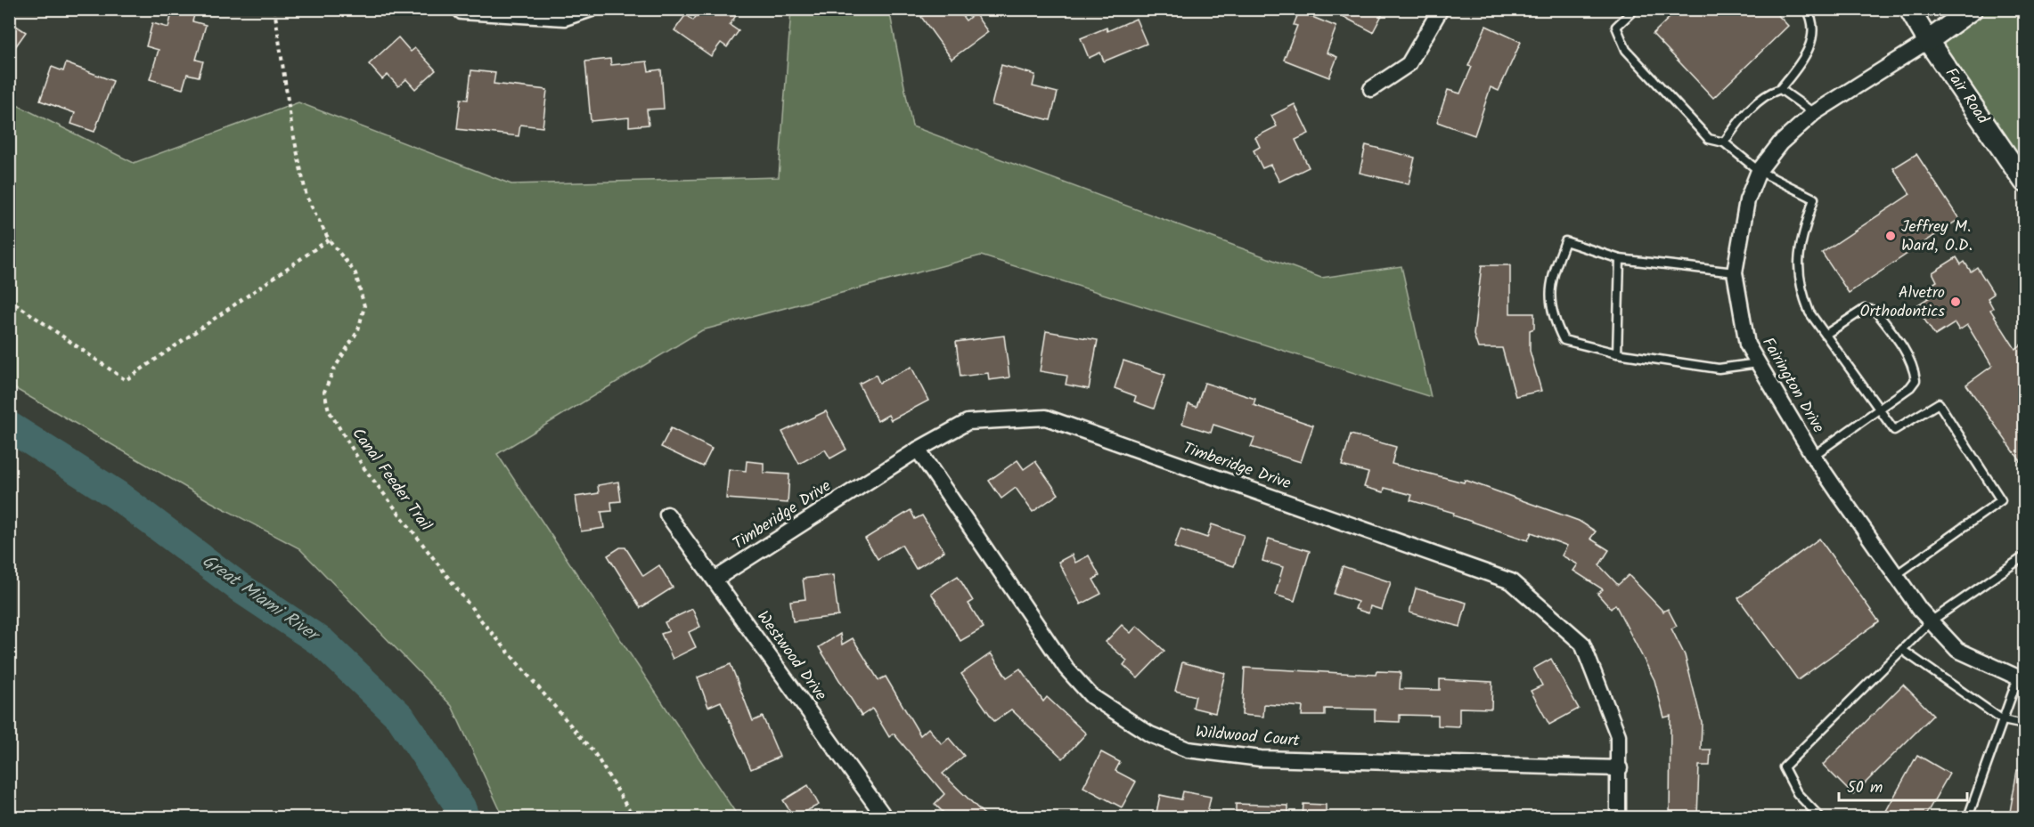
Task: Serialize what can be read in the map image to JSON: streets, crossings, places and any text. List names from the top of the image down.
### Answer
{
  "streets": {
    "main road": ["Fair Road"],
    "street": [
      "Fairington Drive",
      "Timberidge Drive",
      "Westwood Drive",
      "Wildwood Court"
    ],
    "path": ["Canal Feeder Trail"]
  },
  "crossings": [
    ["Fair Road", "Fairington Drive"],
    ["Timberidge Drive", "Westwood Drive"],
    ["Timberidge Drive", "Wildwood Court"]
  ],
  "water": ["Great Miami River"],
  "places": ["Jeffrey M. Ward, O.D.", "Alvetro Orthodontics"],
  "scale_bar": "50 m"
}
